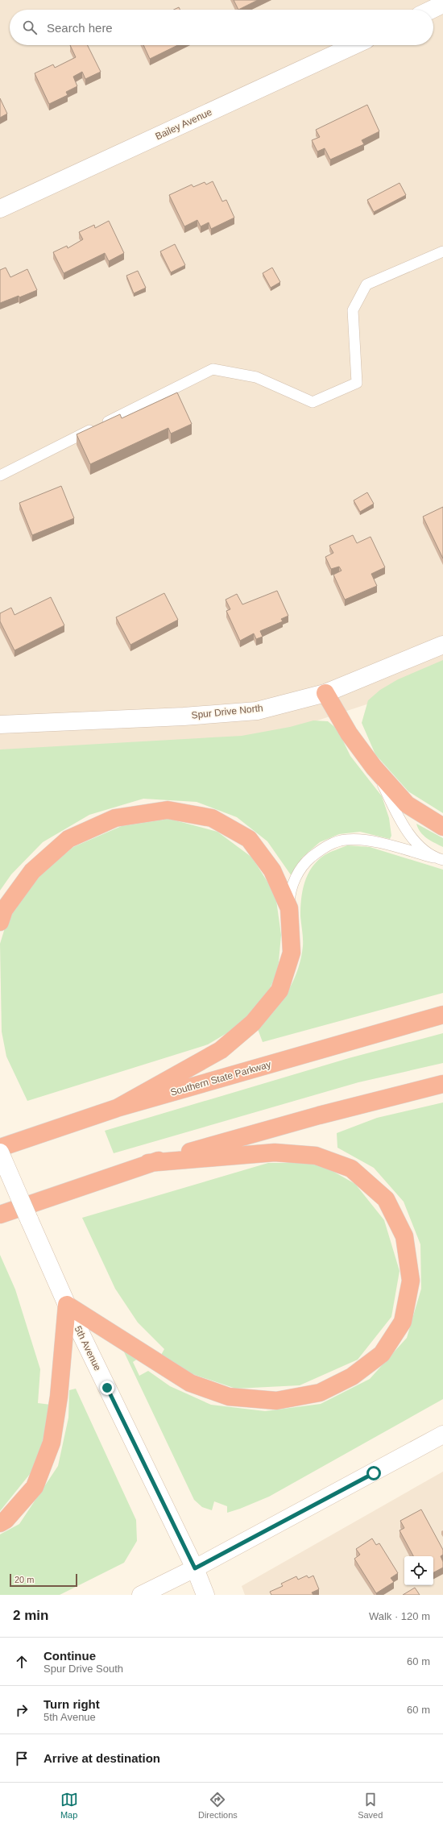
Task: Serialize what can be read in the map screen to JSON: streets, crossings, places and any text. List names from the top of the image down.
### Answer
{
  "streets": {
    "highway": ["Southern State Parkway"],
    "street": ["Bailey Avenue", "Spur Drive North", "5th Avenue"]
  },
  "scale_bar": "20 m",
  "page": {
    "search": "Search here",
    "scale": "20 m",
    "heading": ["2 min", "Walk · 120 m"],
    "list": [
      ["Continue", "Spur Drive South", "60 m"],
      ["Turn right", "5th Avenue", "60 m"],
      "Arrive at destination"
    ],
    "nav": ["Map", "Directions", "Saved"]
  }
}
